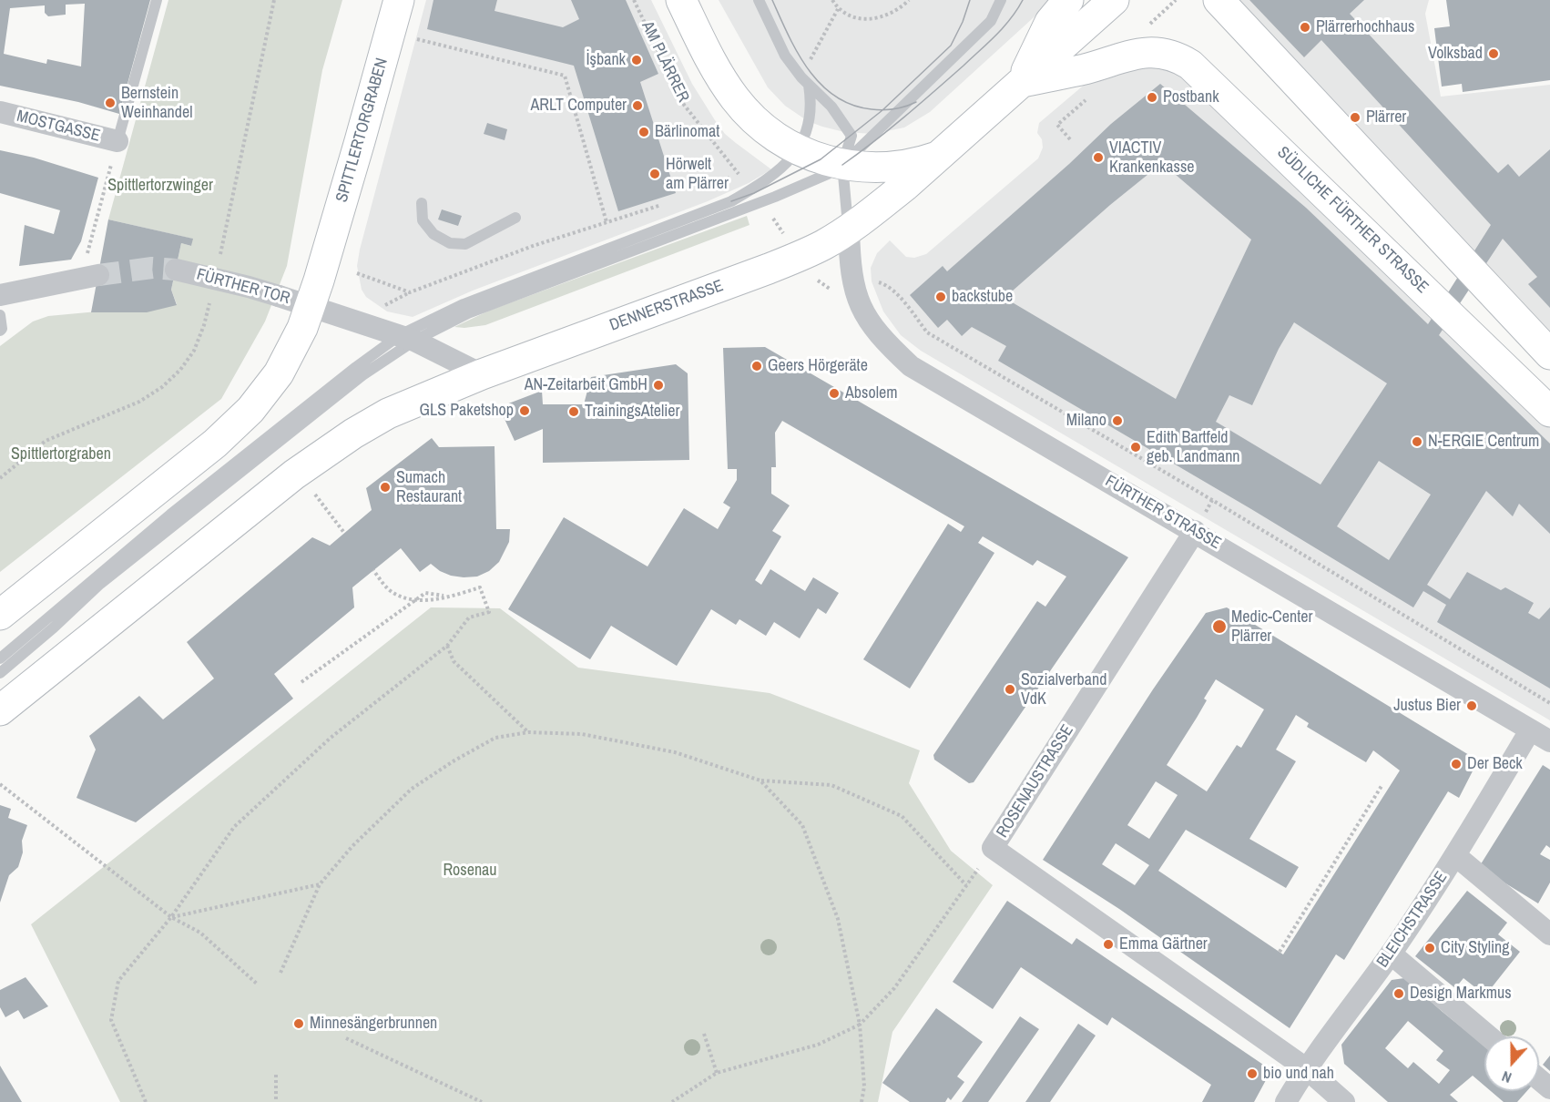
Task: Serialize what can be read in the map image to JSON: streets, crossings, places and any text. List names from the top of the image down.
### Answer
{
  "streets": {
    "main road": ["SPITTLERTORGRABEN", "SÜDLICHE FÜRTHER STRASSE", "DENNERSTRASSE"],
    "street": [
      "MOSTGASSE",
      "FÜRTHER TOR",
      "FÜRTHER STRASSE",
      "ROSENAUSTRASSE",
      "BLEICHSTRASSE"
    ],
    "path": ["AM PLÄRRER"]
  },
  "crossings": [
    ["SPITTLERTORGRABEN", "FÜRTHER TOR"],
    ["DENNERSTRASSE", "FÜRTHER STRASSE"],
    ["FÜRTHER STRASSE", "ROSENAUSTRASSE"],
    ["FÜRTHER STRASSE", "BLEICHSTRASSE"],
    ["ROSENAUSTRASSE", "BLEICHSTRASSE"]
  ],
  "parks": ["Spittlertorzwinger", "Spittlertorgraben", "Rosenau"],
  "places": [
    "Plärrerhochhaus",
    "Volksbad",
    "İşbank",
    "Postbank",
    "Bernstein Weinhandel",
    "ARLT Computer",
    "Plärrer",
    "Bärlinomat",
    "VIACTIV Krankenkasse",
    "Hörwelt am Plärrer",
    "backstube",
    "Geers Hörgeräte",
    "AN-Zeitarbeit GmbH",
    "Absolem",
    "GLS Paketshop",
    "TrainingsAtelier",
    "Milano",
    "N-ERGIE Centrum",
    "Edith Bartfeld geb. Landmann",
    "Sumach Restaurant",
    "Medic-Center Plärrer",
    "Sozialverband VdK",
    "Justus Bier",
    "Der Beck",
    "Emma Gärtner",
    "City Styling",
    "Design Markmus",
    "Minnesängerbrunnen",
    "bio und nah"
  ],
  "north": "bottom"
}
